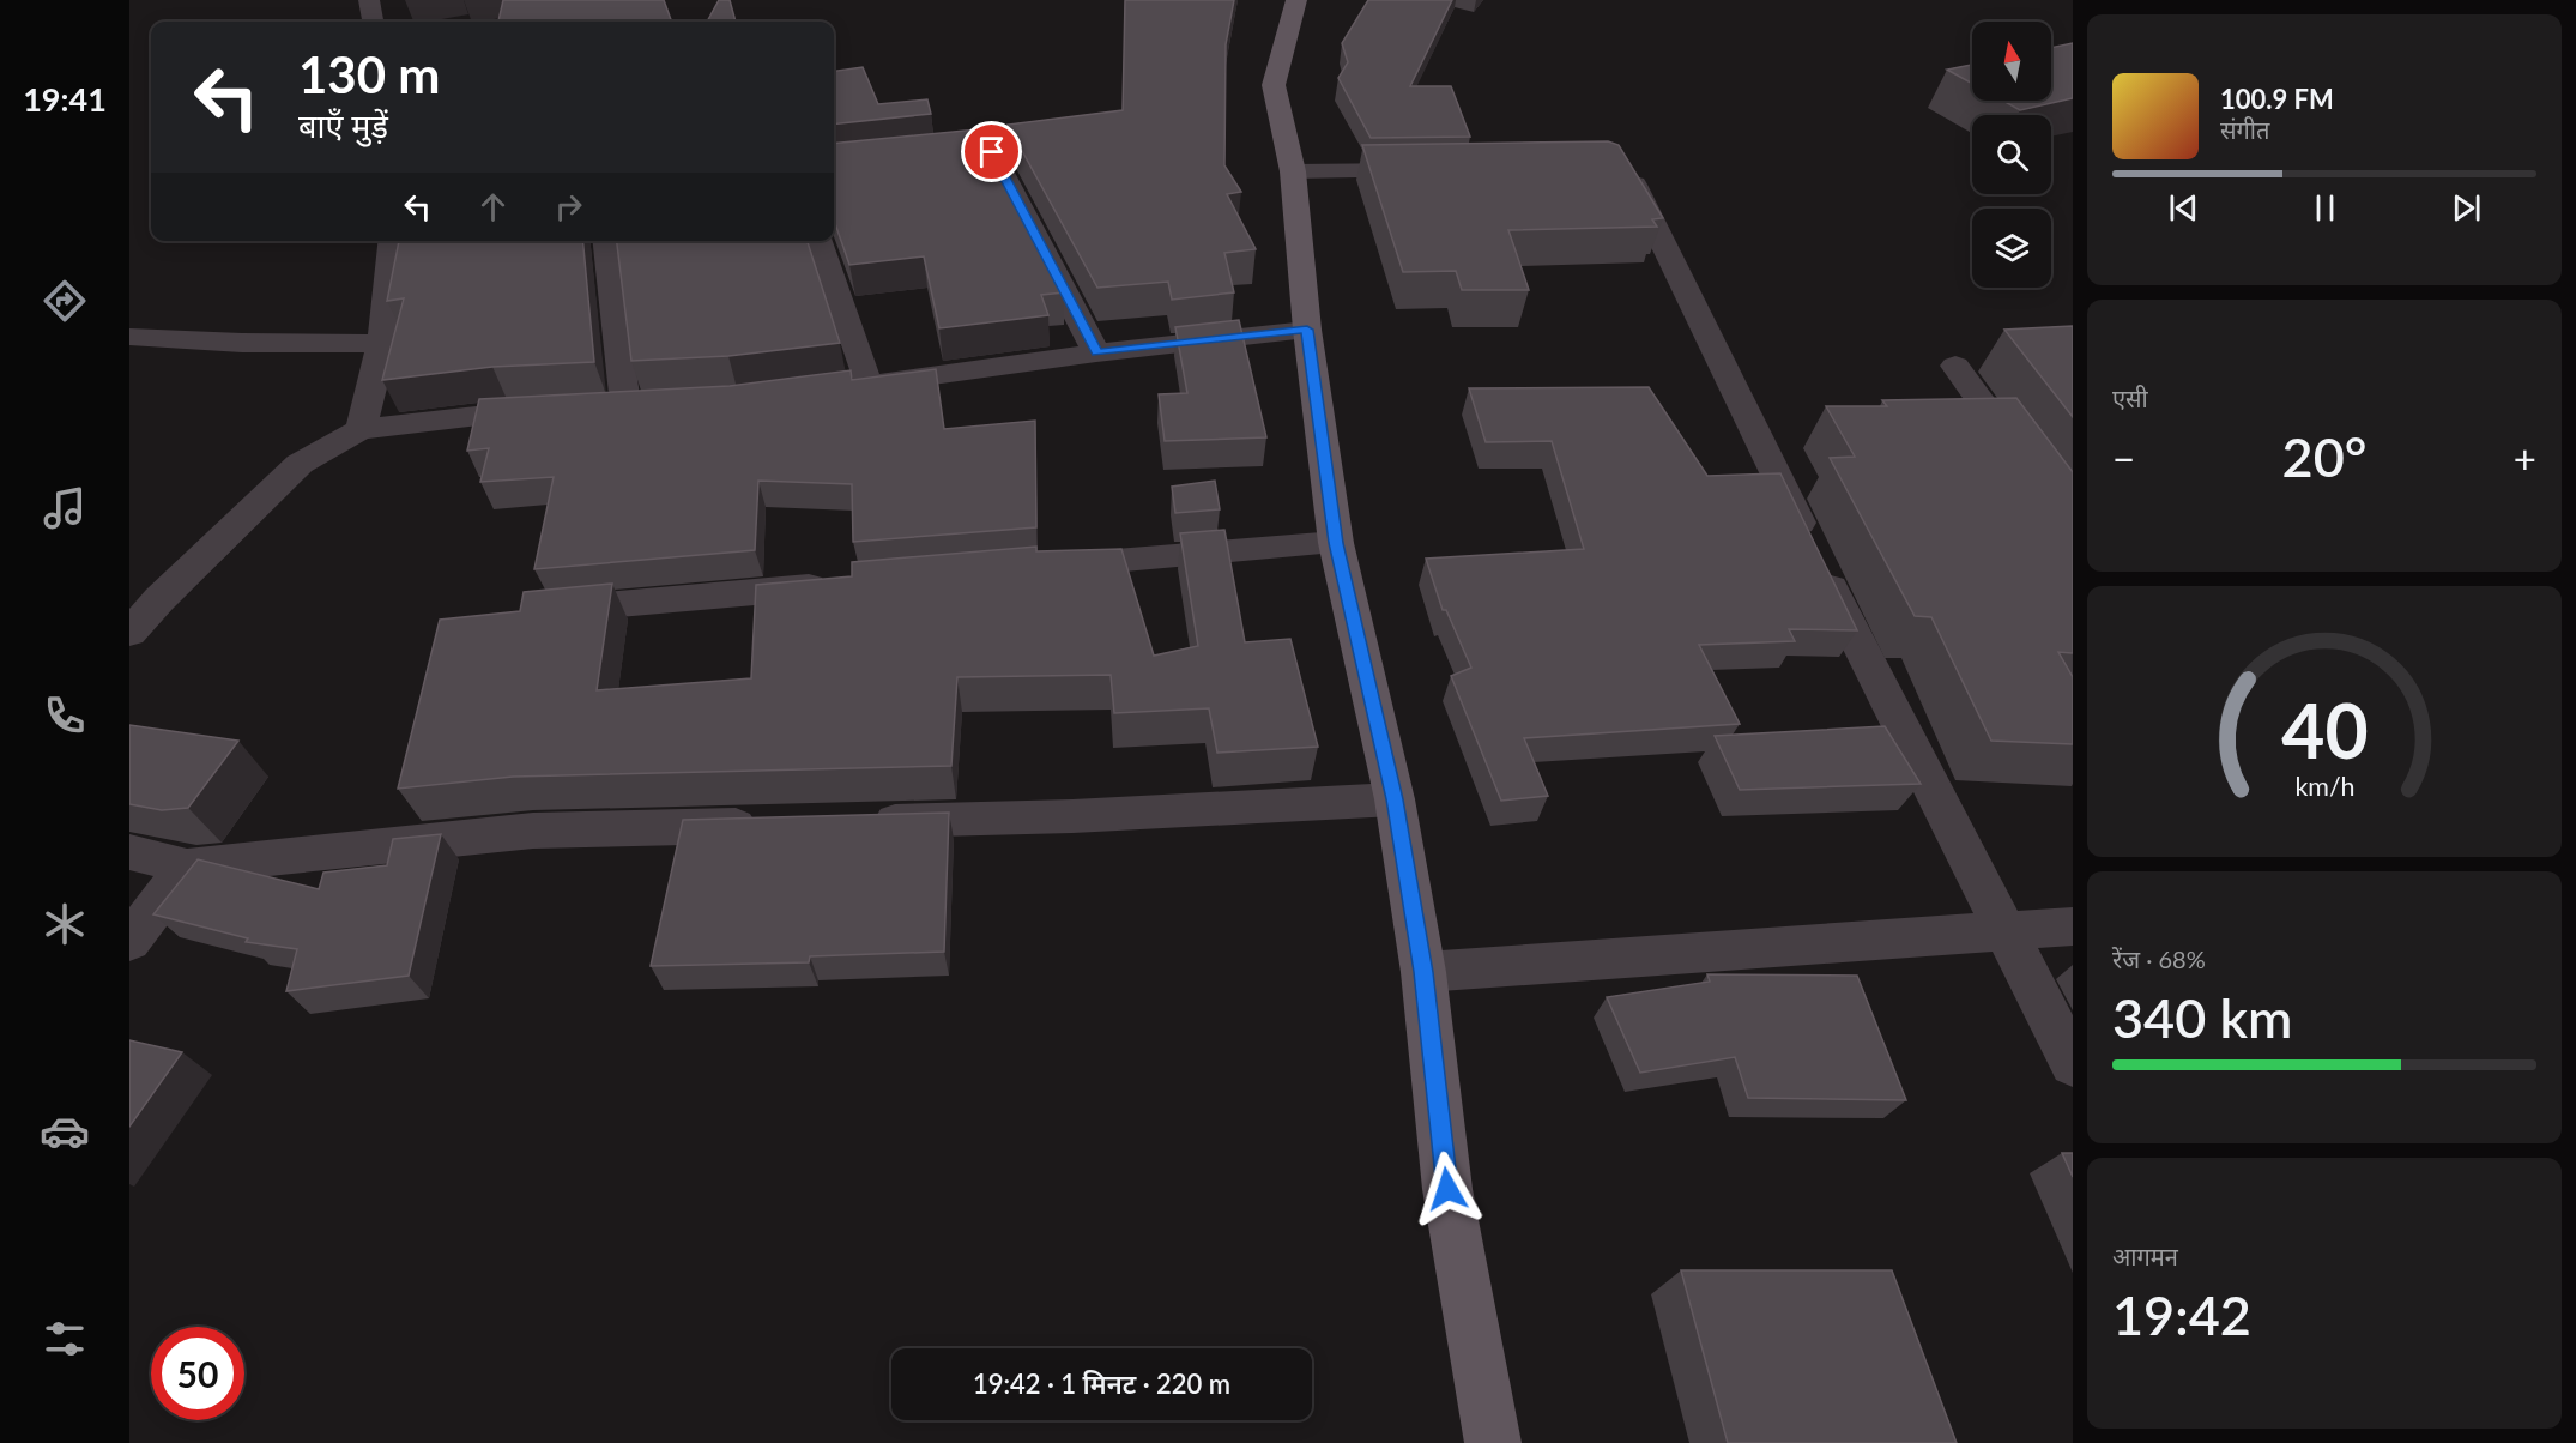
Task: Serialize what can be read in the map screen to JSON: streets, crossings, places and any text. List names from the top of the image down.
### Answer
{
  "north": "top",
  "page": {
    "tabs": "19:41",
    "turn": ["130 m", "बाएँ मुड़ें"],
    "song": ["100.9 FM", "संगीत"],
    "tile": [
      "एसी",
      ["रेंज · 68%", "340 km"],
      ["आगमन", "19:42"]
    ],
    "heat": ["−", "20°", "+"],
    "limit": "50",
    "trip": "19:42 · 1 मिनट · 220 m",
    "gauge": ["40", "km/h"]
  }
}
